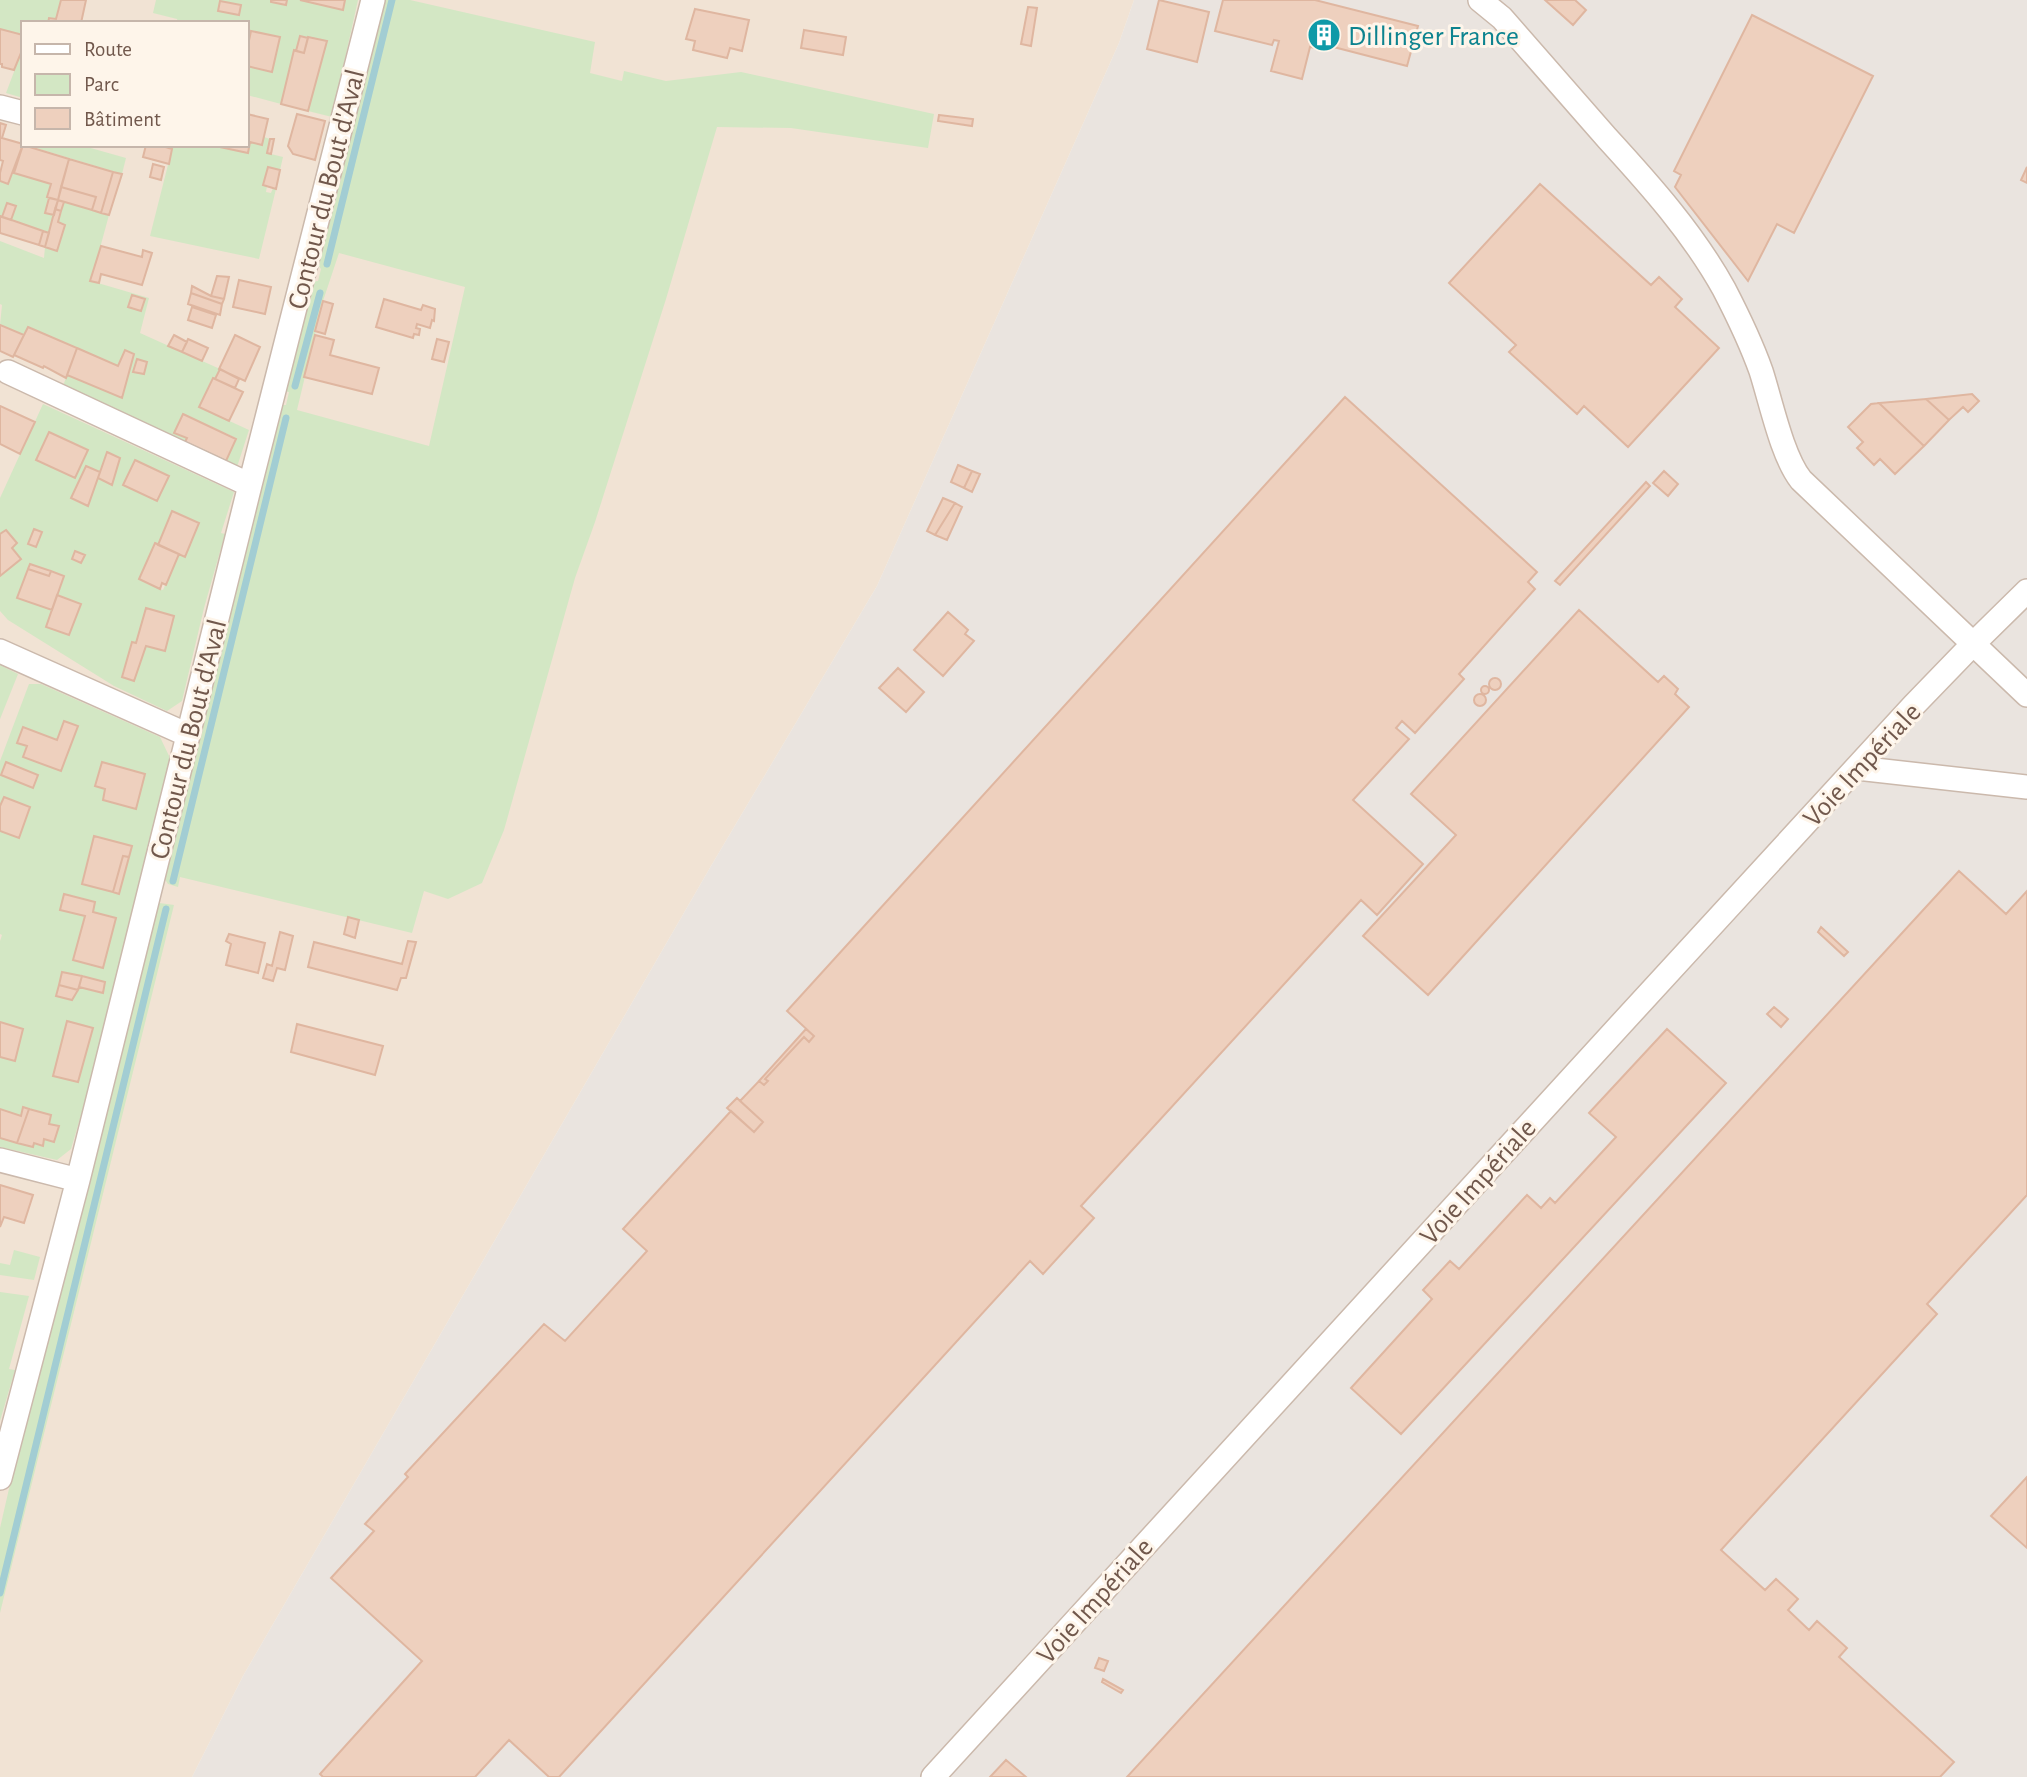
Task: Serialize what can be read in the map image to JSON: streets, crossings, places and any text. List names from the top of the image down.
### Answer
{
  "streets": {
    "street": ["Contour du Bout d'Aval", "Voie Impériale"]
  },
  "places": {
    "building": ["Dillinger France"]
  },
  "legend": ["Route", "Parc", "Bâtiment"]
}
